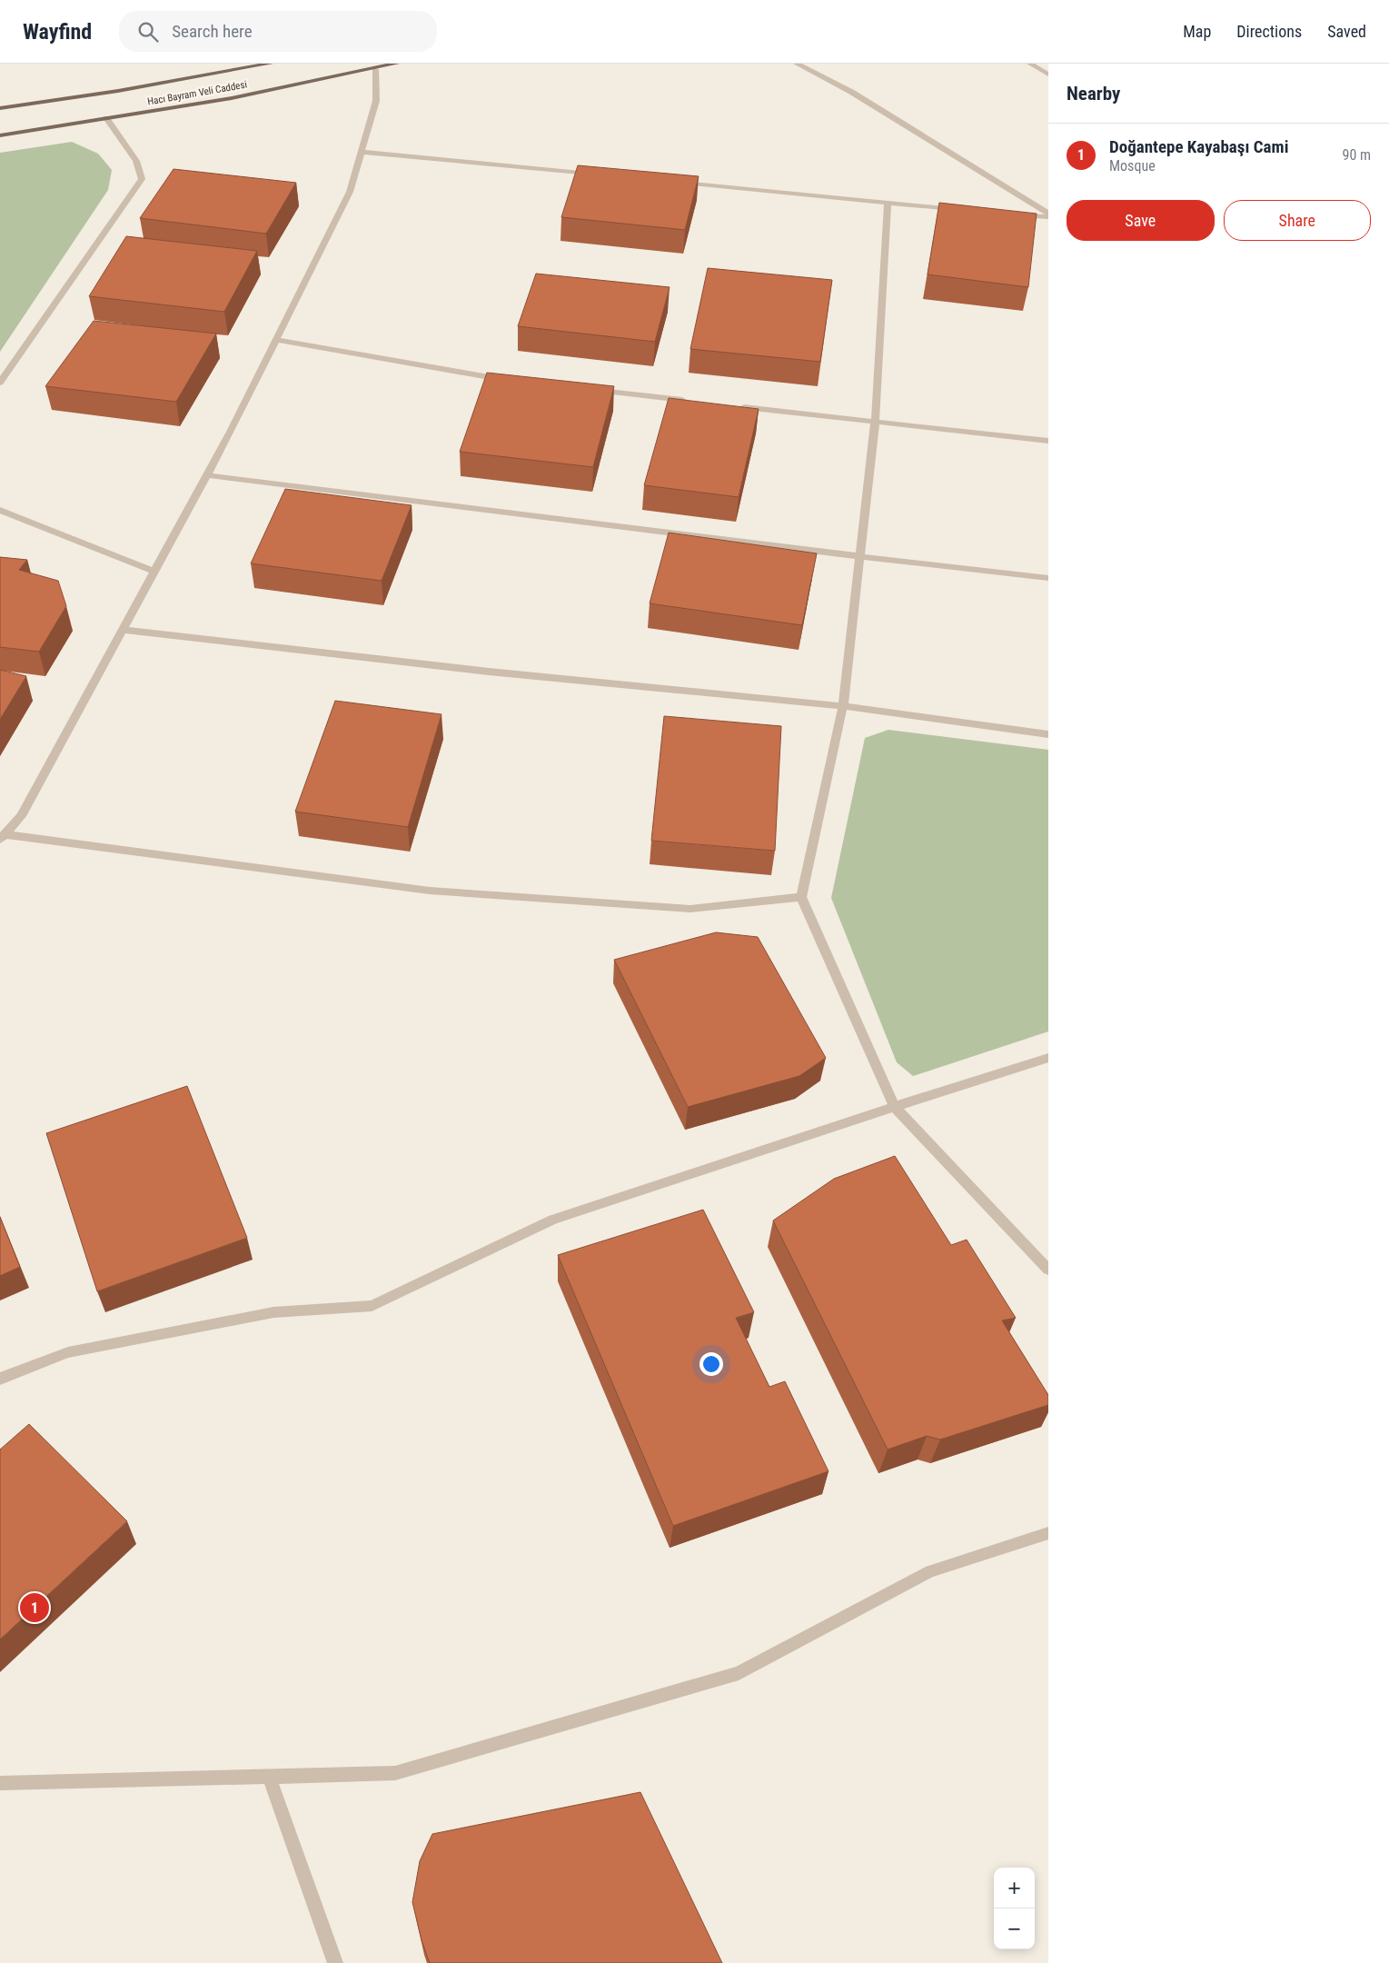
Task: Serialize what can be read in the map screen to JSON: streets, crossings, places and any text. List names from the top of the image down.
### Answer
{
  "streets": {
    "main road": ["Hacı Bayram Veli Caddesi"]
  },
  "page": {
    "header": "Wayfind",
    "search": "Search here",
    "nav": ["Map", "Directions", "Saved"],
    "heading": "Nearby",
    "list": [
      {
        "mark": "1",
        "name": "Doğantepe Kayabaşı Cami",
        "note": "Mosque",
        "value": "90 m"
      }
    ],
    "buttons": ["Save", "Share"],
    "pins": "1",
    "map_buttons": ["+", "−"]
  }
}
